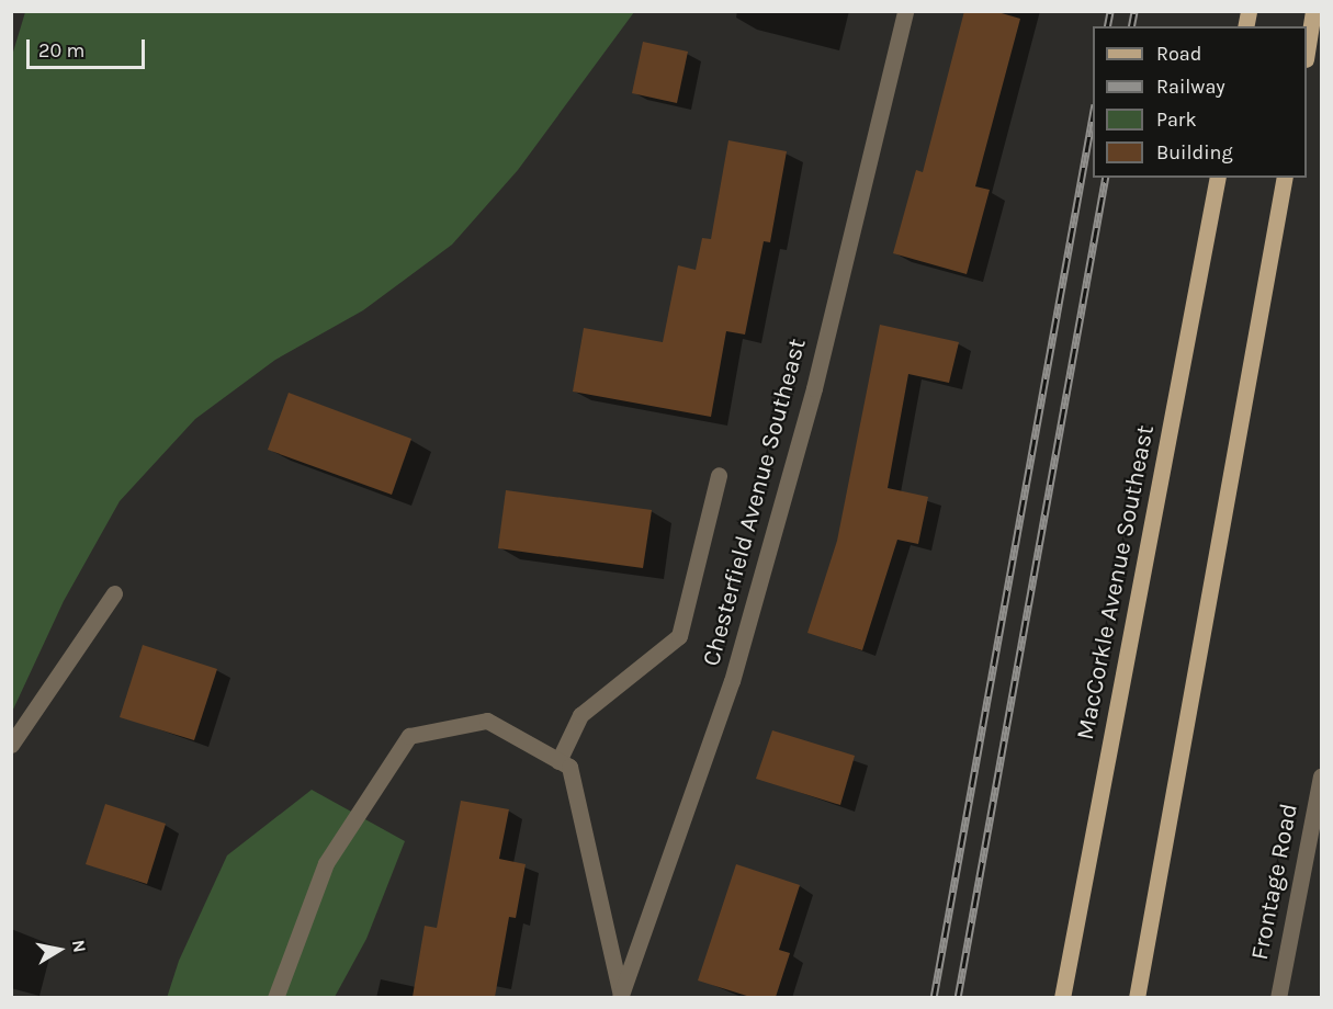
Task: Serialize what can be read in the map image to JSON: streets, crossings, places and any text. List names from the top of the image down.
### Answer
{
  "streets": {
    "main road": ["MacCorkle Avenue Southeast"],
    "street": ["Chesterfield Avenue Southeast", "Frontage Road"]
  },
  "legend": [
    "Road",
    "Railway",
    "Park",
    "Building"
  ],
  "scale_bar": "20 m",
  "north": "right"
}
